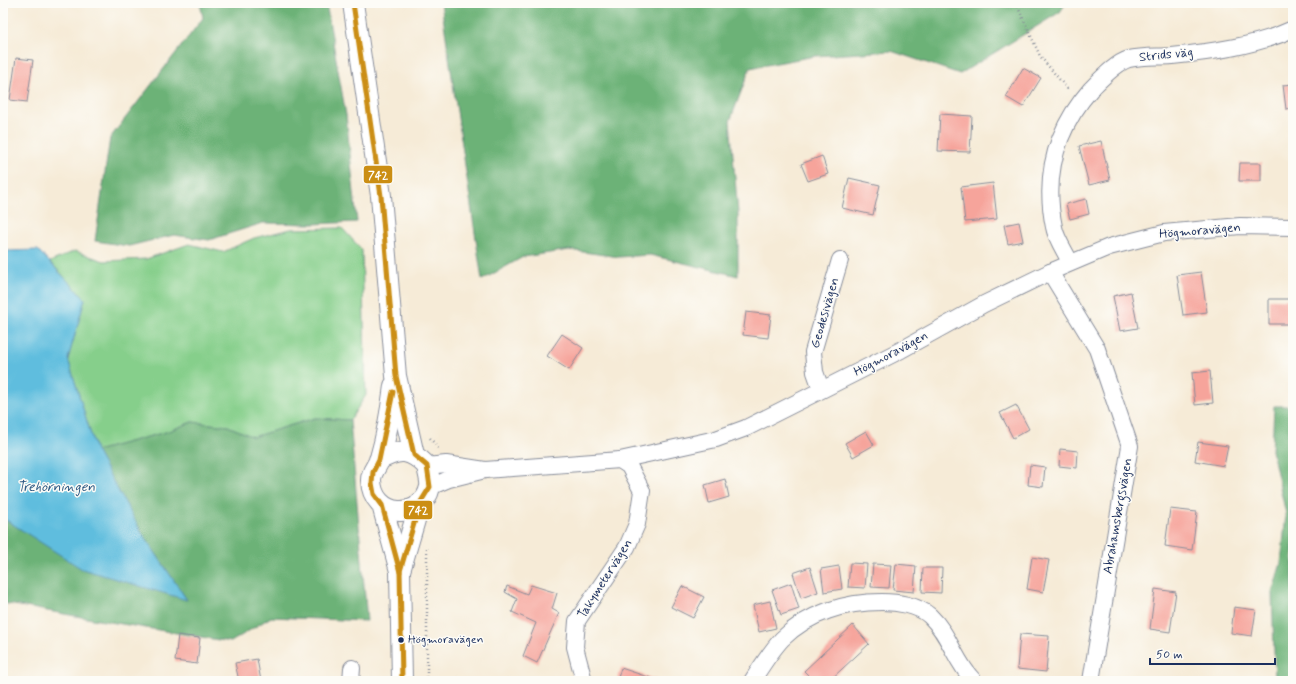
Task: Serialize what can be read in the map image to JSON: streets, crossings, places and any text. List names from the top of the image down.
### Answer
{
  "streets": {
    "street": [
      "Strids väg",
      "Högmoravägen",
      "Geodesivägen",
      "Abrahamsbergsvägen",
      "Takymetervägen"
    ]
  },
  "crossings": [
    ["Strids väg", "Högmoravägen"],
    ["Högmoravägen", "Geodesivägen"],
    ["Högmoravägen", "Abrahamsbergsvägen"],
    ["Högmoravägen", "Takymetervägen"]
  ],
  "water": ["Trehörningen"],
  "places": ["Högmoravägen"],
  "lines": ["transit line 742"],
  "scale_bar": "50 m"
}
